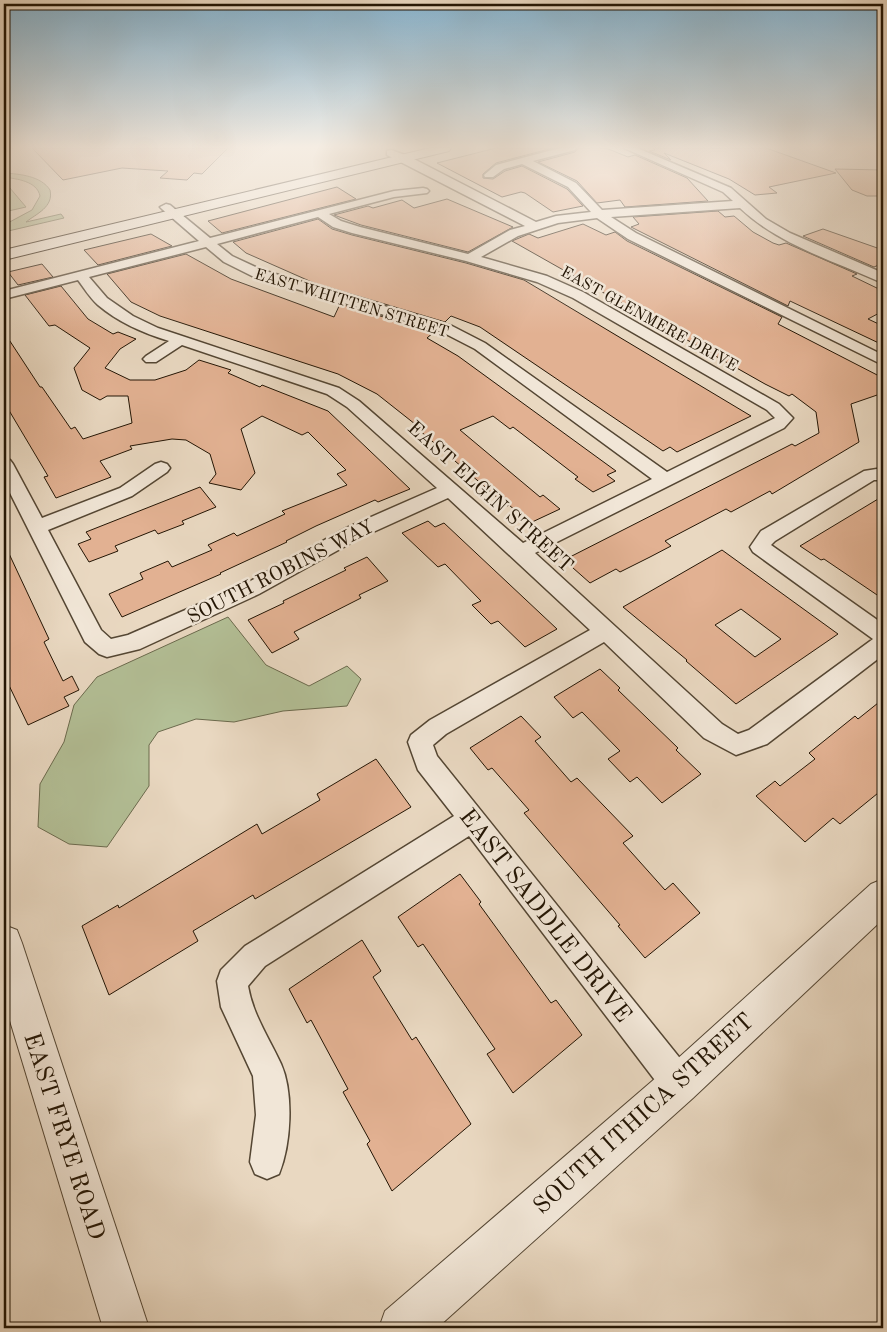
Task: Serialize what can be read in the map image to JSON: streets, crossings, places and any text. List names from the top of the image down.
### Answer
{
  "streets": {
    "main road": ["SOUTH ITHICA STREET", "EAST FRYE ROAD"],
    "street": [
      "EAST WHITTEN STREET",
      "EAST GLENMERE DRIVE",
      "EAST ELGIN STREET",
      "SOUTH ROBINS WAY",
      "EAST SADDLE DRIVE"
    ]
  },
  "crossings": [
    ["EAST WHITTEN STREET", "EAST GLENMERE DRIVE"],
    ["EAST ELGIN STREET", "SOUTH ROBINS WAY"],
    ["EAST ELGIN STREET", "EAST SADDLE DRIVE"],
    ["EAST SADDLE DRIVE", "SOUTH ITHICA STREET"]
  ]
}
